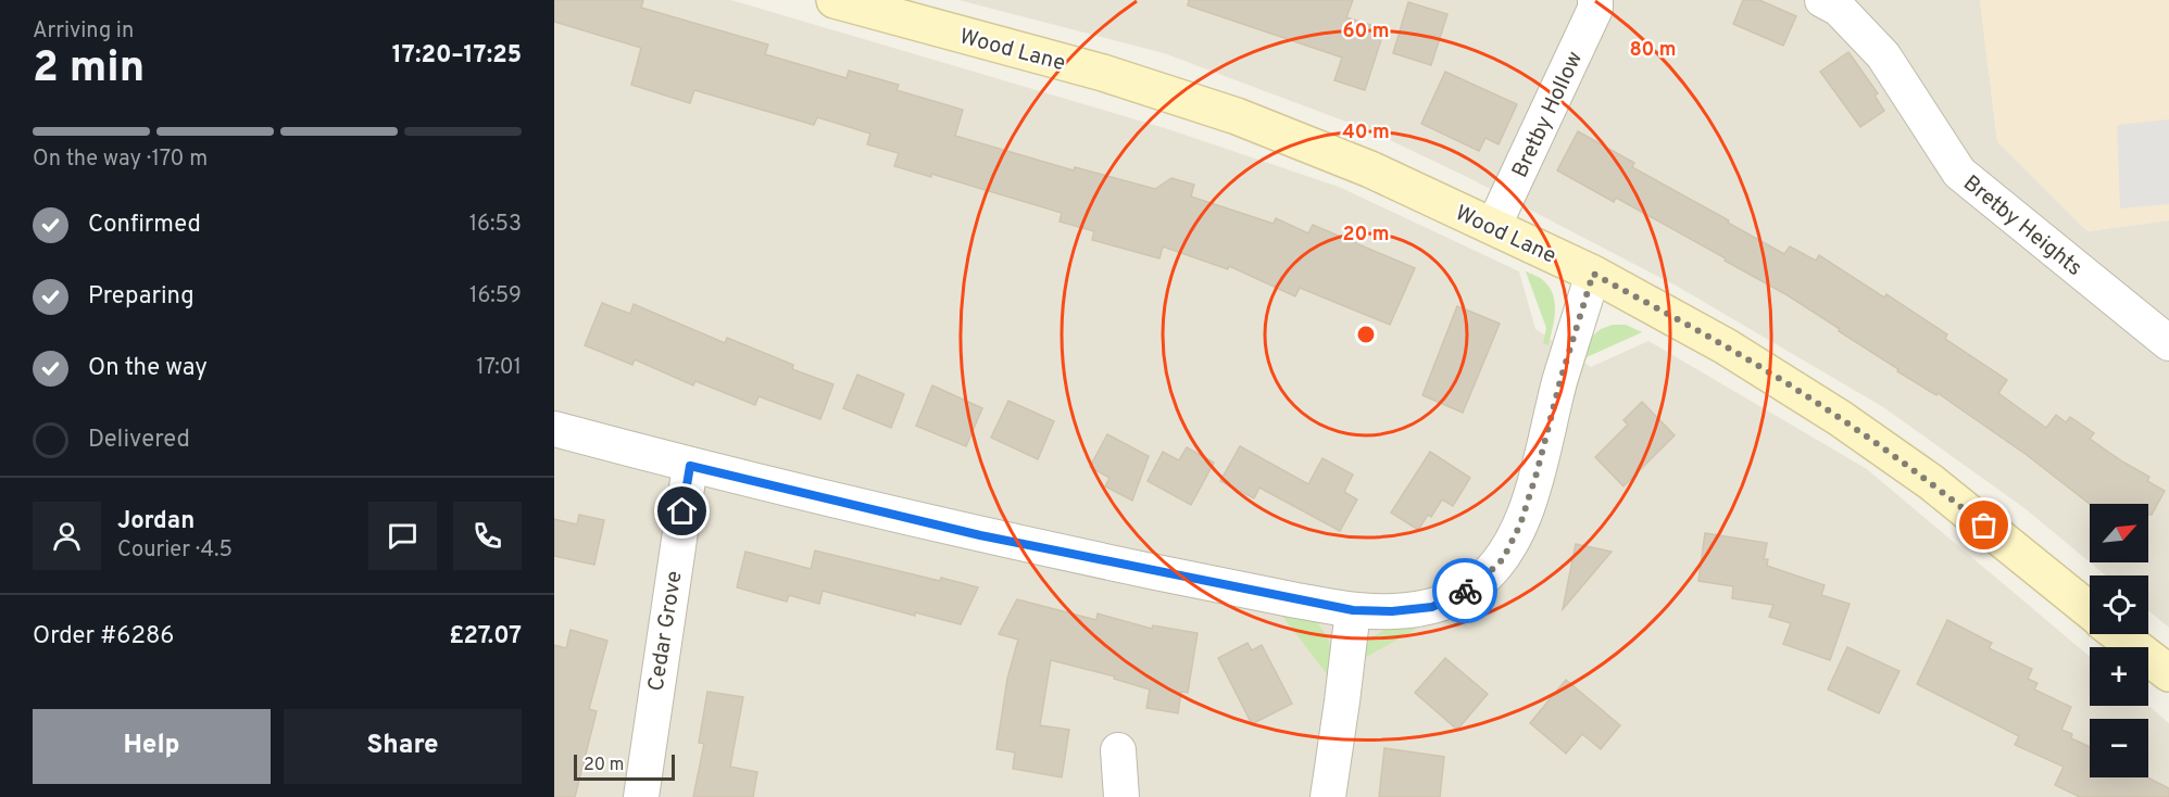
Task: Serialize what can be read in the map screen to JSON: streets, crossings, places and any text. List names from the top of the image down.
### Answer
{
  "streets": {
    "street": [
      "Wood Lane",
      "Bretby Hollow",
      "Bretby Heights",
      "Cedar Grove"
    ]
  },
  "crossings": [
    ["Wood Lane", "Bretby Hollow"]
  ],
  "scale_bar": "20 m",
  "north": "top right",
  "page": {
    "heading": ["2 min", "Arriving in", "17:20–17:25"],
    "panel": [
      "Jordan",
      "Courier · 4.5",
      "Order #6286",
      "£27.07"
    ],
    "bar": "On the way · 170 m",
    "list": [
      ["Confirmed", "16:53"],
      ["Preparing", "16:59"],
      ["On the way", "17:01"],
      "Delivered"
    ],
    "map_buttons": ["+", "−"],
    "buttons": ["Help", "Share"],
    "scale": "20 m"
  },
  "rings": [
    "60 m",
    "80 m",
    "40 m",
    "20 m"
  ]
}
